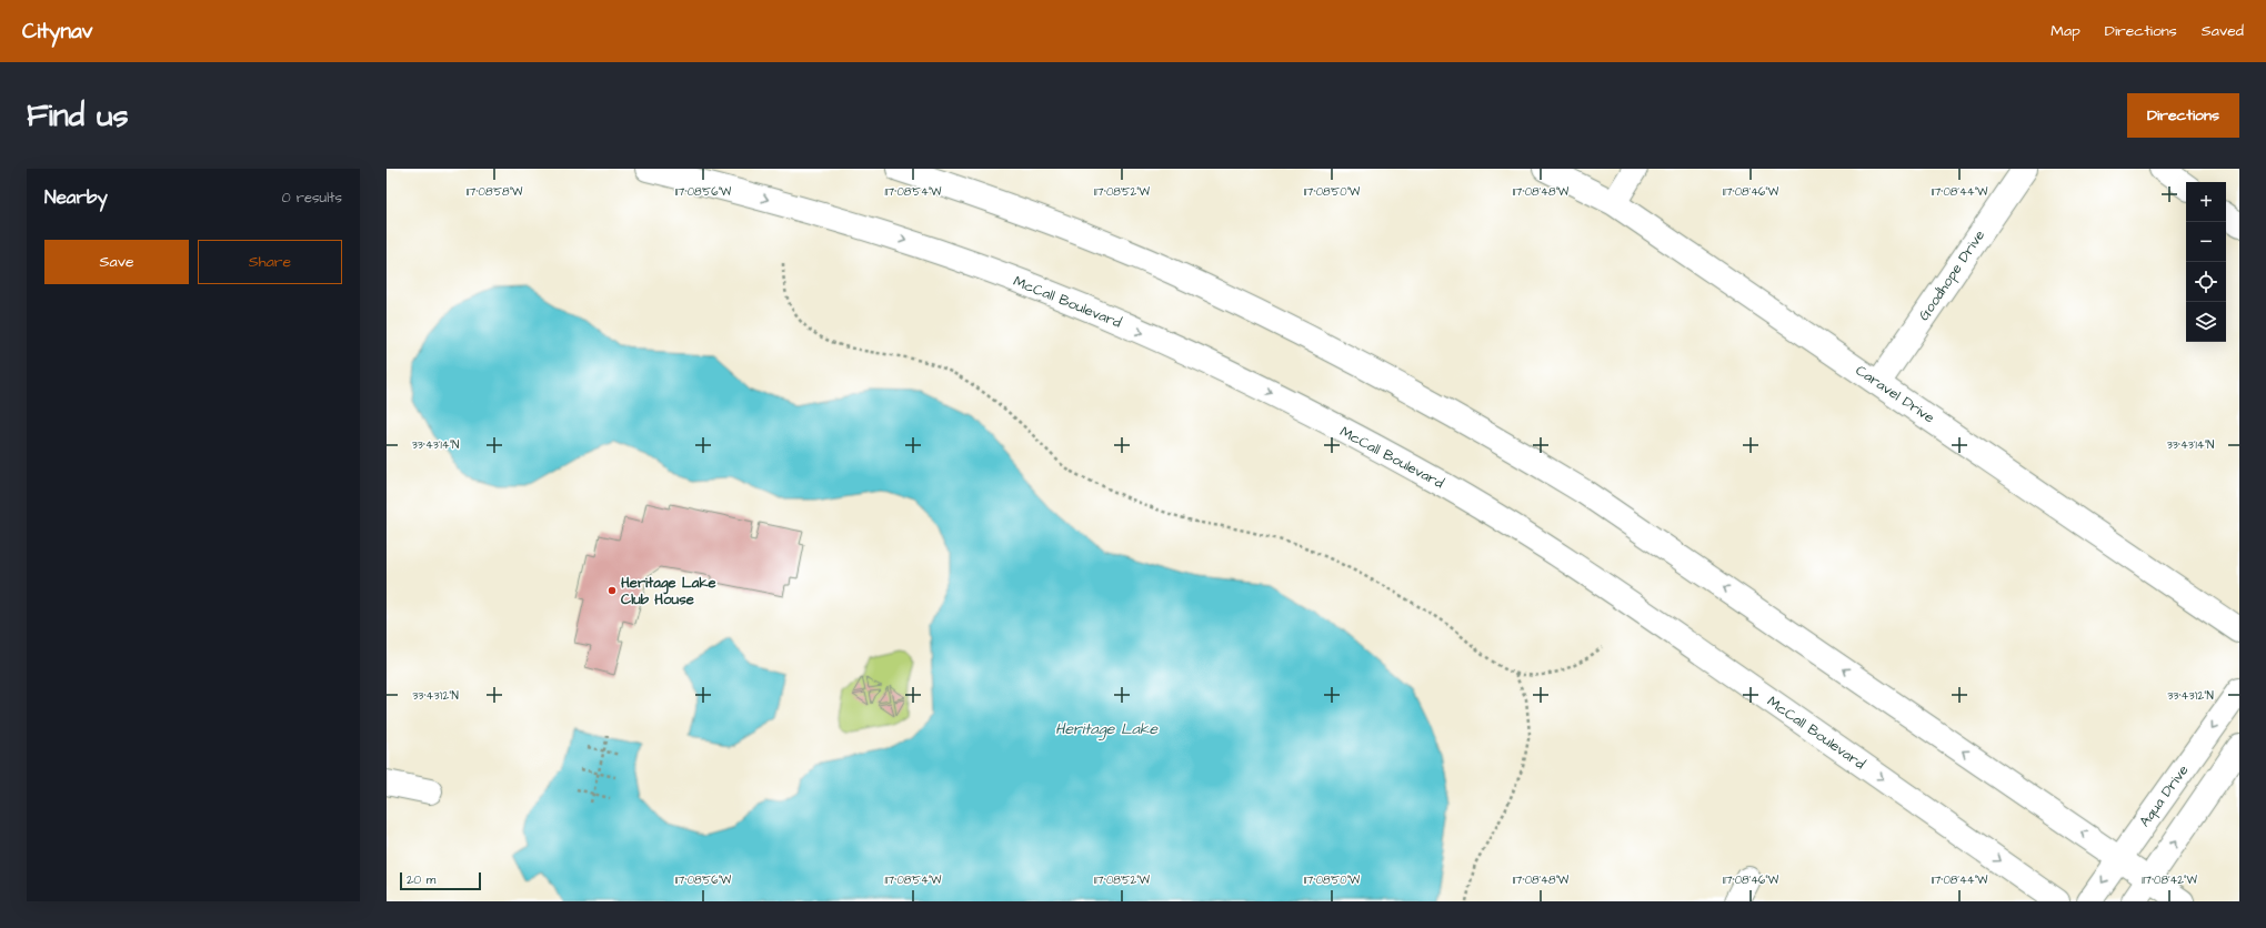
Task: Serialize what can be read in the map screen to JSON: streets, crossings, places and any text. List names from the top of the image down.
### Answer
{
  "streets": {
    "main road": [
      "Goodhope Drive",
      "McCall Boulevard",
      "Caravel Drive",
      "Aqua Drive"
    ]
  },
  "crossings": [
    ["Goodhope Drive", "Caravel Drive"]
  ],
  "water": ["Heritage Lake"],
  "places": ["Heritage Lake Club House"],
  "scale_bar": "20 m",
  "page": {
    "header": "Citynav",
    "nav": ["Map", "Directions", "Saved"],
    "buttons": [
      "Directions",
      ["Save", "Share"]
    ],
    "title": "Find us",
    "heading": ["Nearby", "0 results"],
    "map_buttons": ["+", "−"],
    "scale": "20 m"
  },
  "coordinates": [
    "117°08'58\"W",
    "117°08'56\"W",
    "117°08'54\"W",
    "117°08'52\"W",
    "117°08'50\"W",
    "117°08'48\"W",
    "117°08'46\"W",
    "117°08'44\"W",
    "33°43'14\"N",
    "33°43'12\"N",
    "117°08'42\"W"
  ]
}
